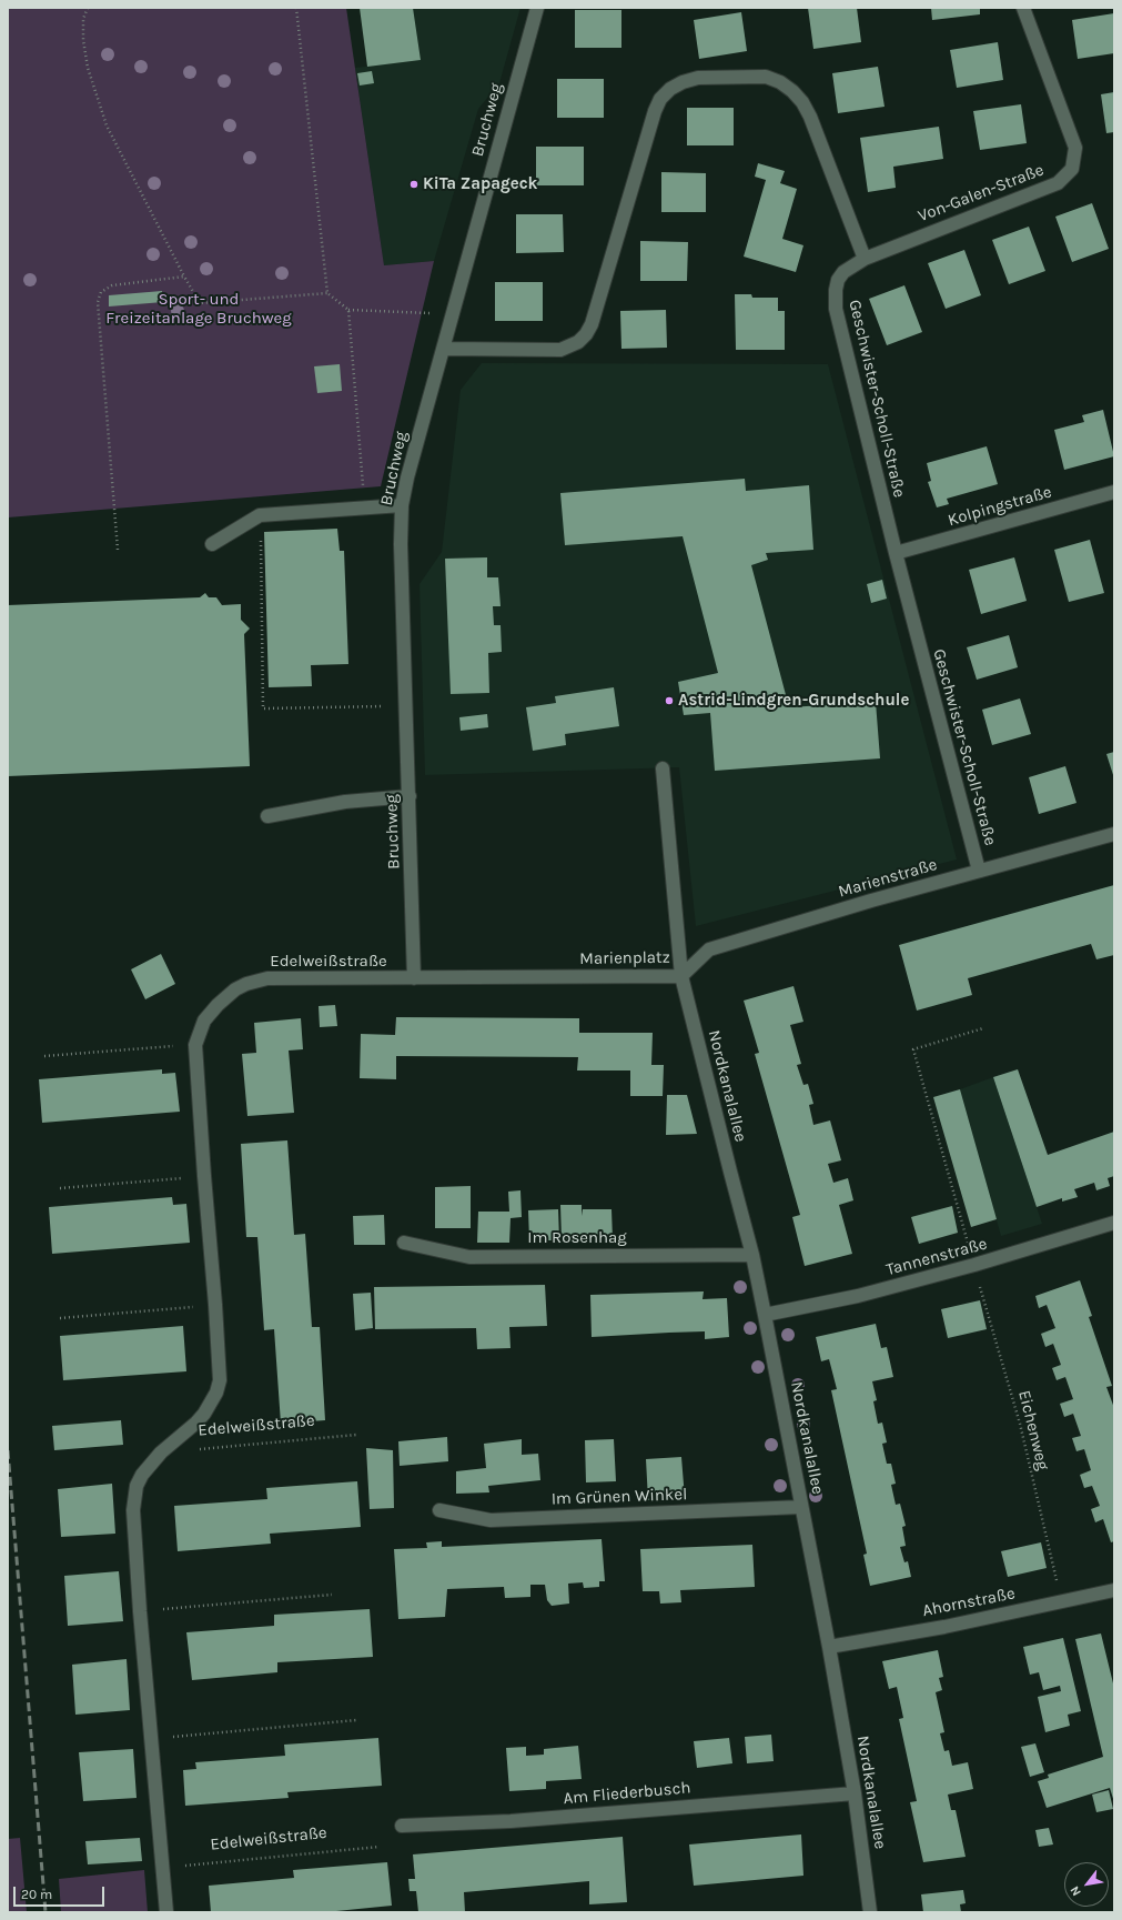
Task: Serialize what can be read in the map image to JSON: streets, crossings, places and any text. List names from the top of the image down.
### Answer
{
  "streets": {
    "street": [
      "Bruchweg",
      "Von-Galen-Straße",
      "Geschwister-Scholl-Straße",
      "Kolpingstraße",
      "Marienstraße",
      "Marienplatz",
      "Edelweißstraße",
      "Nordkanalallee",
      "Im Rosenhag",
      "Tannenstraße",
      "Im Grünen Winkel",
      "Ahornstraße",
      "Am Fliederbusch"
    ],
    "path": ["Eichenweg"]
  },
  "crossings": [
    ["Bruchweg", "Marienplatz"],
    ["Bruchweg", "Edelweißstraße"],
    ["Von-Galen-Straße", "Geschwister-Scholl-Straße"],
    ["Geschwister-Scholl-Straße", "Kolpingstraße"],
    ["Geschwister-Scholl-Straße", "Marienstraße"],
    ["Marienstraße", "Marienplatz"],
    ["Marienstraße", "Nordkanalallee"],
    ["Marienplatz", "Edelweißstraße"],
    ["Marienplatz", "Nordkanalallee"],
    ["Nordkanalallee", "Im Rosenhag"],
    ["Nordkanalallee", "Tannenstraße"],
    ["Nordkanalallee", "Im Grünen Winkel"],
    ["Nordkanalallee", "Ahornstraße"],
    ["Nordkanalallee", "Am Fliederbusch"],
    ["Tannenstraße", "Eichenweg"],
    ["Eichenweg", "Ahornstraße"]
  ],
  "parks": ["Sport- und Freizeitanlage Bruchweg"],
  "places": ["KiTa Zapageck", "Astrid-Lindgren-Grundschule"],
  "scale_bar": "20 m",
  "north": "bottom left"
}
